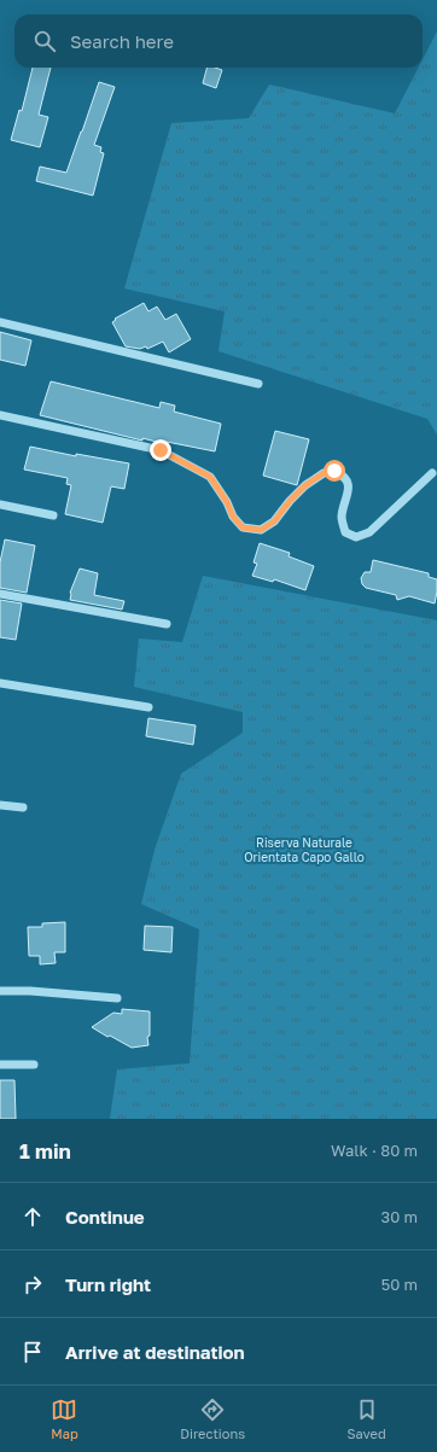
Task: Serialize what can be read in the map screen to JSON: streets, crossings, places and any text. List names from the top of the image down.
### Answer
{
  "parks": ["Riserva Naturale Orientata Capo Gallo"],
  "page": {
    "search": "Search here",
    "heading": ["1 min", "Walk · 80 m"],
    "list": [
      ["Continue", "30 m"],
      ["Turn right", "50 m"],
      "Arrive at destination"
    ],
    "nav": ["Map", "Directions", "Saved"]
  }
}
